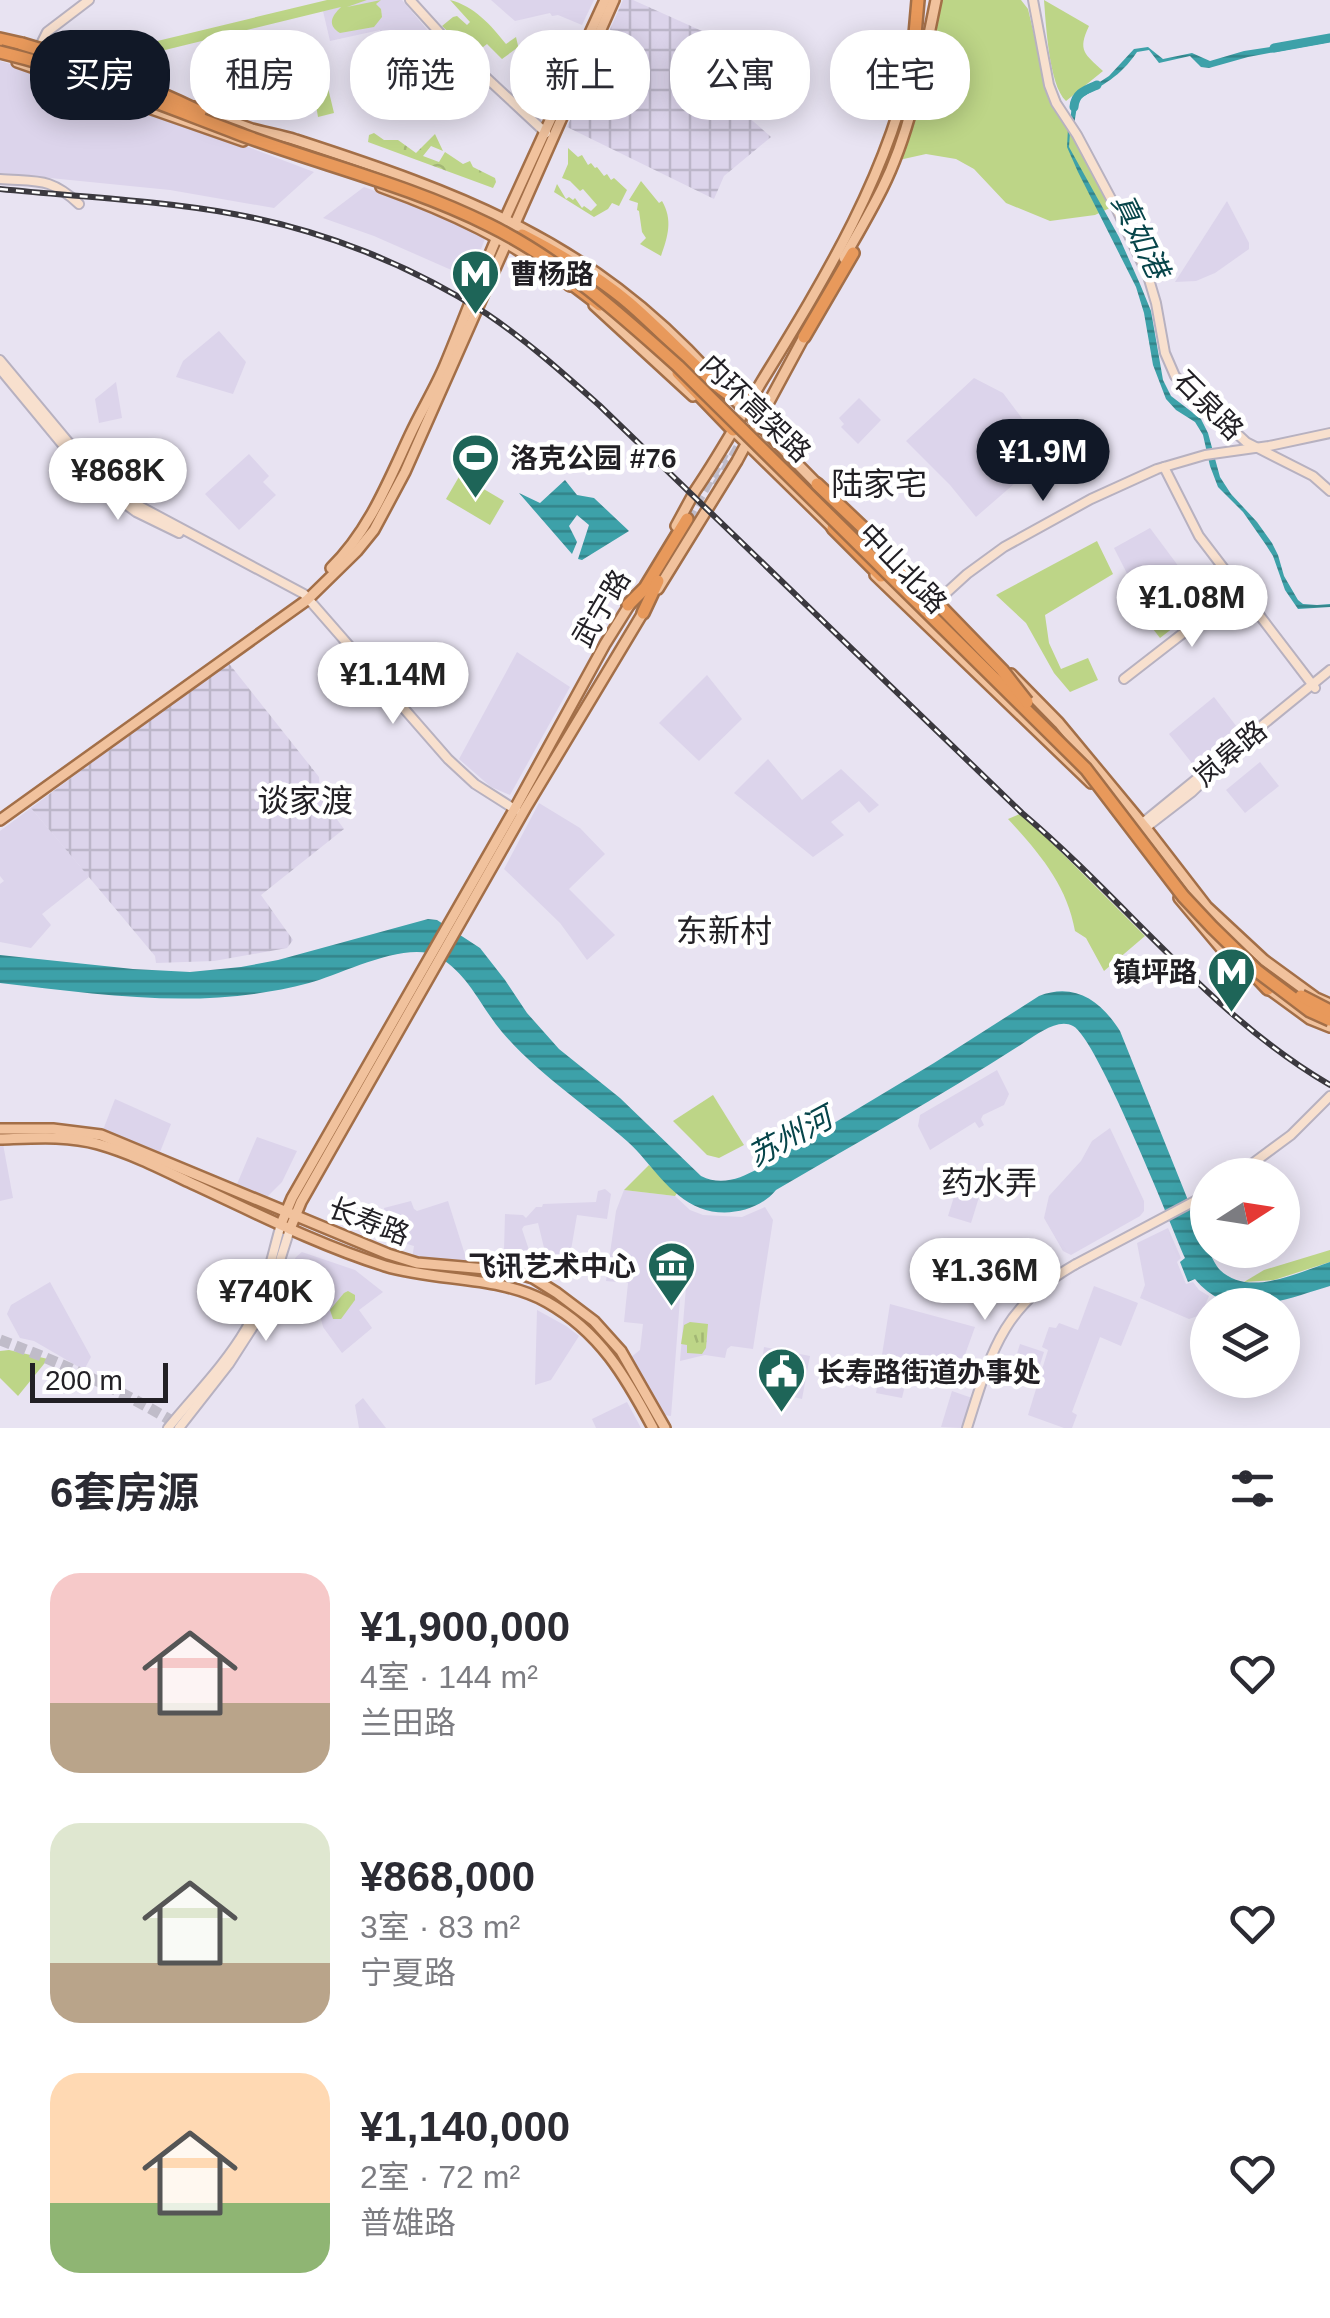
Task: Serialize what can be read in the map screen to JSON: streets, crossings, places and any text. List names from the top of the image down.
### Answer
{
  "streets": {
    "highway": ["内环高架路"],
    "main road": [
      "石泉路",
      "中山北路",
      "武宁路",
      "岚皋路",
      "长寿路"
    ]
  },
  "crossings": [
    ["内环高架路", "中山北路"],
    ["中山北路", "武宁路"],
    ["中山北路", "岚皋路"],
    ["武宁路", "长寿路"]
  ],
  "districts": [
    "陆家宅",
    "谈家渡",
    "东新村",
    "药水弄"
  ],
  "water": ["真如港", "苏州河"],
  "places": {
    "metro station": ["曹杨路", "镇坪路"],
    "sports": ["洛克公园 #76"],
    "museum": ["飞讯艺术中心"],
    "public building": ["长寿路街道办事处"]
  },
  "scale_bar": "200 m",
  "north": "right",
  "page": {
    "chip": [
      "买房",
      "租房",
      "筛选",
      "新上",
      "公寓",
      "住宅"
    ],
    "price": [
      "¥1.9M",
      "¥868K",
      "¥1.08M",
      "¥1.14M",
      "¥1.36M",
      "¥740K"
    ],
    "scale": "200 m",
    "heading": "6套房源",
    "list": [
      {
        "name": "¥1,900,000",
        "note": "4室 · 144 m² · 兰田路"
      },
      {
        "name": "¥868,000",
        "note": "3室 · 83 m² · 宁夏路"
      },
      {
        "name": "¥1,140,000",
        "note": "2室 · 72 m² · 普雄路"
      }
    ]
  }
}
